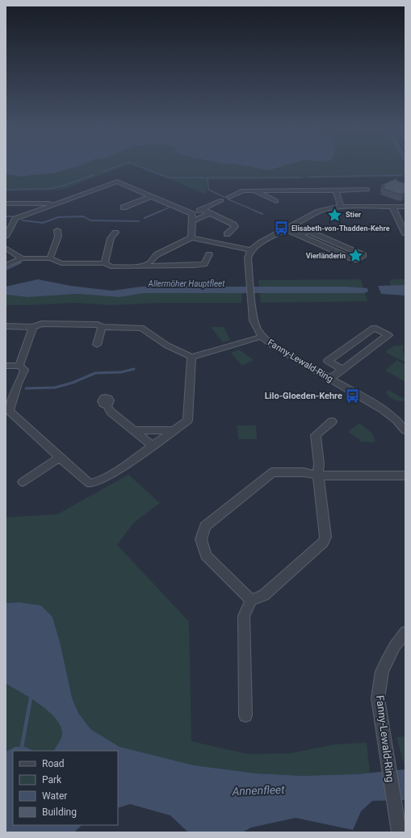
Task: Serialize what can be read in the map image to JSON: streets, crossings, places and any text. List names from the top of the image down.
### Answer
{
  "streets": {
    "street": ["Fanny-Lewald-Ring"]
  },
  "water": ["Allermöher Hauptfleet", "Annenfleet"],
  "places": {
    "place": ["Stier", "Vierländerin"],
    "bus stop": ["Elisabeth-von-Thadden-Kehre", "Lilo-Gloeden-Kehre"]
  },
  "legend": [
    "Road",
    "Park",
    "Water",
    "Building"
  ]
}
